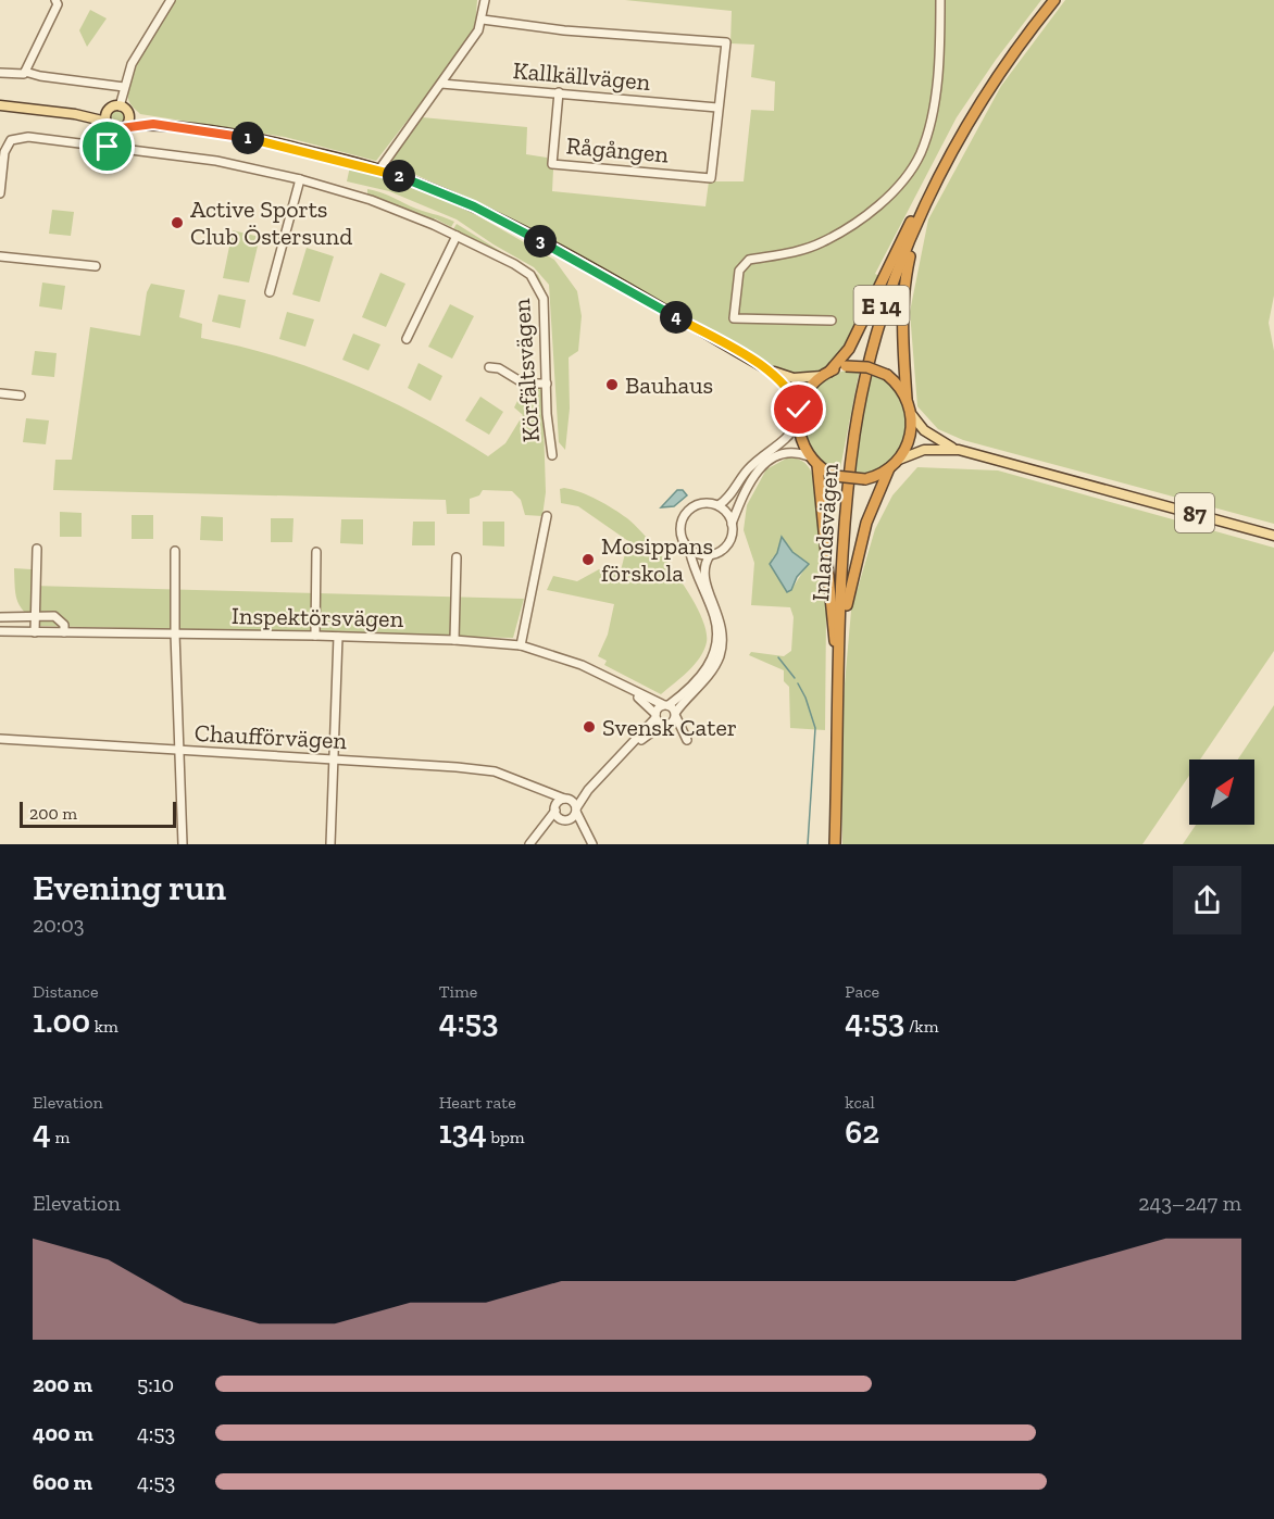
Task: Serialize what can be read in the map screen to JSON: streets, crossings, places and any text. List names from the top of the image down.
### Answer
{
  "streets": {
    "highway": ["E 14", "Inlandsvägen"],
    "main road": ["87"],
    "street": [
      "Kallkällvägen",
      "Rågången",
      "Körfältsvägen",
      "Inspektörsvägen",
      "Chaufförvägen"
    ]
  },
  "crossings": [
    ["Kallkällvägen", "Rågången"]
  ],
  "places": [
    "Active Sports Club Östersund",
    "Bauhaus",
    "Mosippans förskola",
    "Svensk Cater"
  ],
  "scale_bar": "200 m",
  "north": "top right",
  "page": {
    "pins": [
      "1",
      "2",
      "3",
      "4"
    ],
    "scale": "200 m",
    "heading": ["Evening run", "20:03"],
    "stats": [
      ["Distance", "1.00 km"],
      ["Time", "4:53"],
      ["Pace", "4:53 /km"],
      ["Elevation", "4 m"],
      ["Heart rate", "134 bpm"],
      ["kcal", "62"]
    ],
    "chart": ["Elevation", "243–247 m"],
    "list": [
      {
        "name": "200 m",
        "note": "5:10"
      },
      {
        "name": "400 m",
        "note": "4:53"
      },
      {
        "name": "600 m",
        "note": "4:53"
      }
    ]
  }
}
